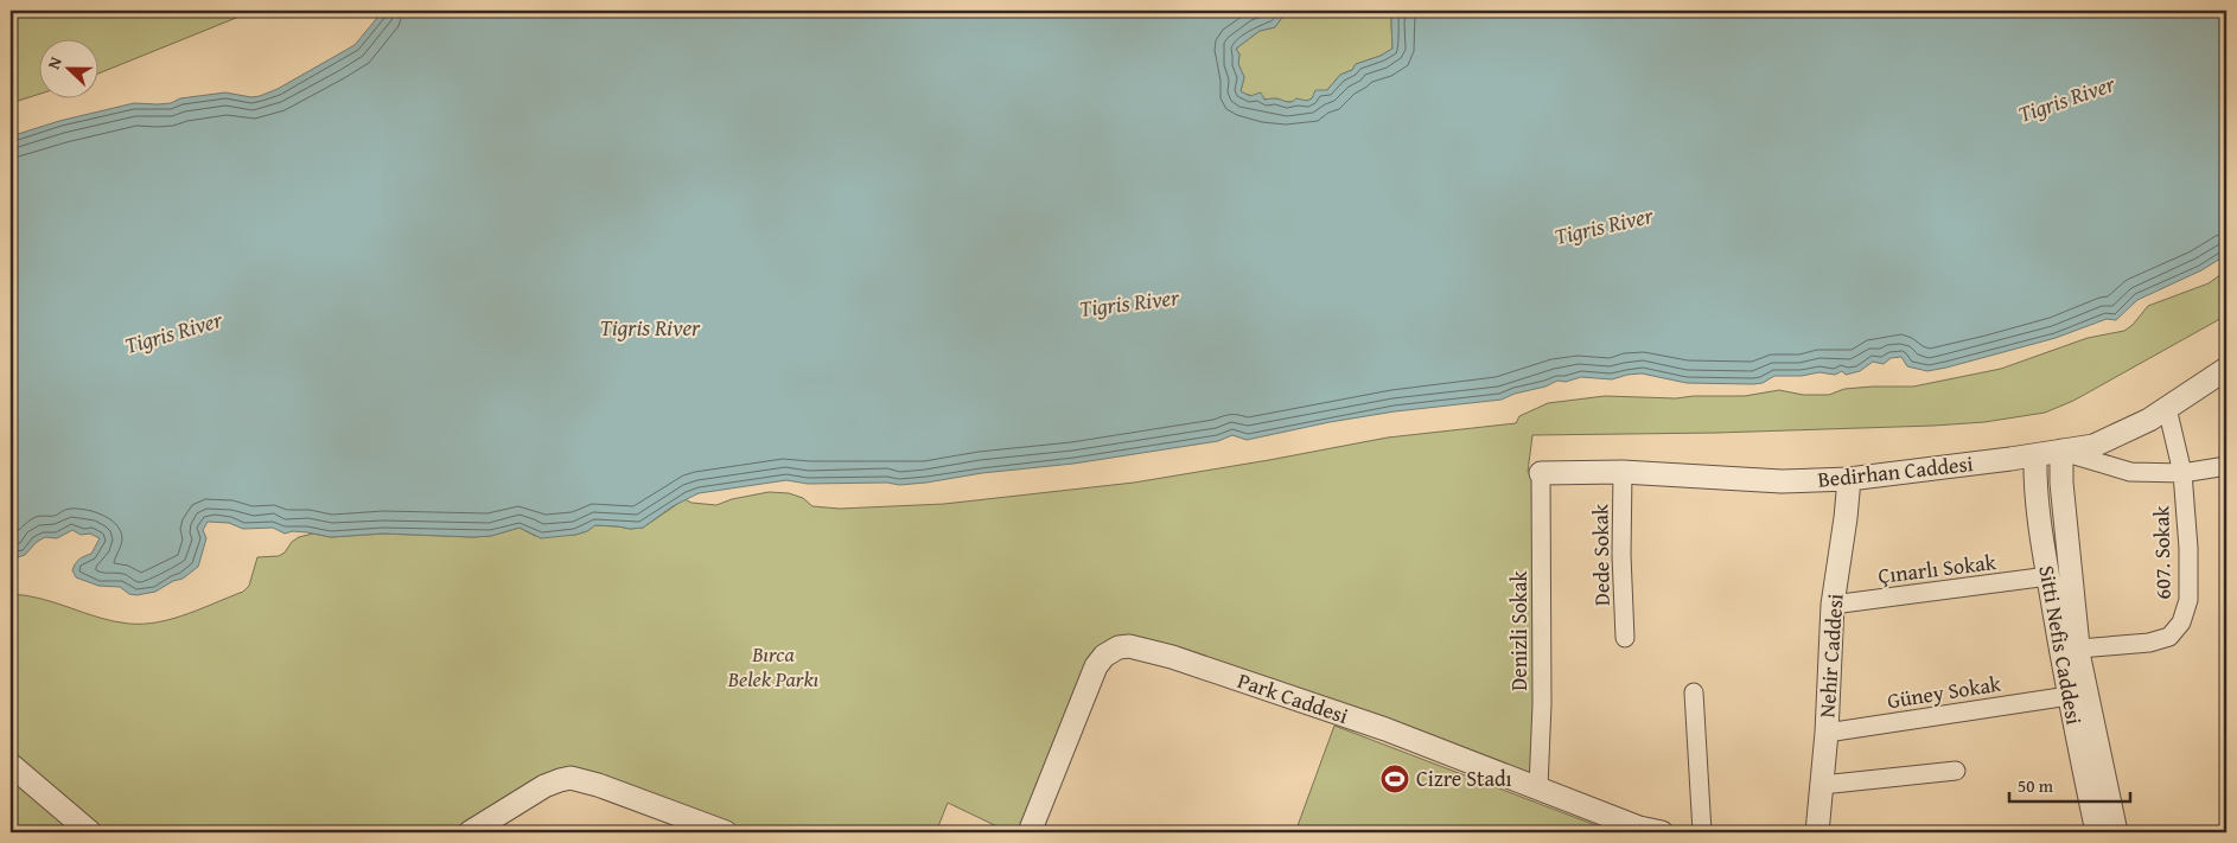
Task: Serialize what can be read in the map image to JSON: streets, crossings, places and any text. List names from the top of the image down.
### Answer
{
  "streets": {
    "street": [
      "Bedirhan Caddesi",
      "607. Sokak",
      "Dede Sokak",
      "Çınarlı Sokak",
      "Denizli Sokak",
      "Sitti Nefis Caddesi",
      "Nehir Caddesi",
      "Güney Sokak",
      "Park Caddesi"
    ]
  },
  "crossings": [
    ["Bedirhan Caddesi", "607. Sokak"],
    ["Bedirhan Caddesi", "Dede Sokak"],
    ["Bedirhan Caddesi", "Denizli Sokak"],
    ["Bedirhan Caddesi", "Sitti Nefis Caddesi"],
    ["Bedirhan Caddesi", "Nehir Caddesi"],
    ["Çınarlı Sokak", "Sitti Nefis Caddesi"],
    ["Çınarlı Sokak", "Nehir Caddesi"],
    ["Denizli Sokak", "Park Caddesi"],
    ["Sitti Nefis Caddesi", "Güney Sokak"],
    ["Nehir Caddesi", "Güney Sokak"]
  ],
  "water": ["Tigris River"],
  "parks": ["Bırca Belek Parkı"],
  "places": {
    "sports": ["Cizre Stadı"]
  },
  "scale_bar": "50 m",
  "north": "left"
}
